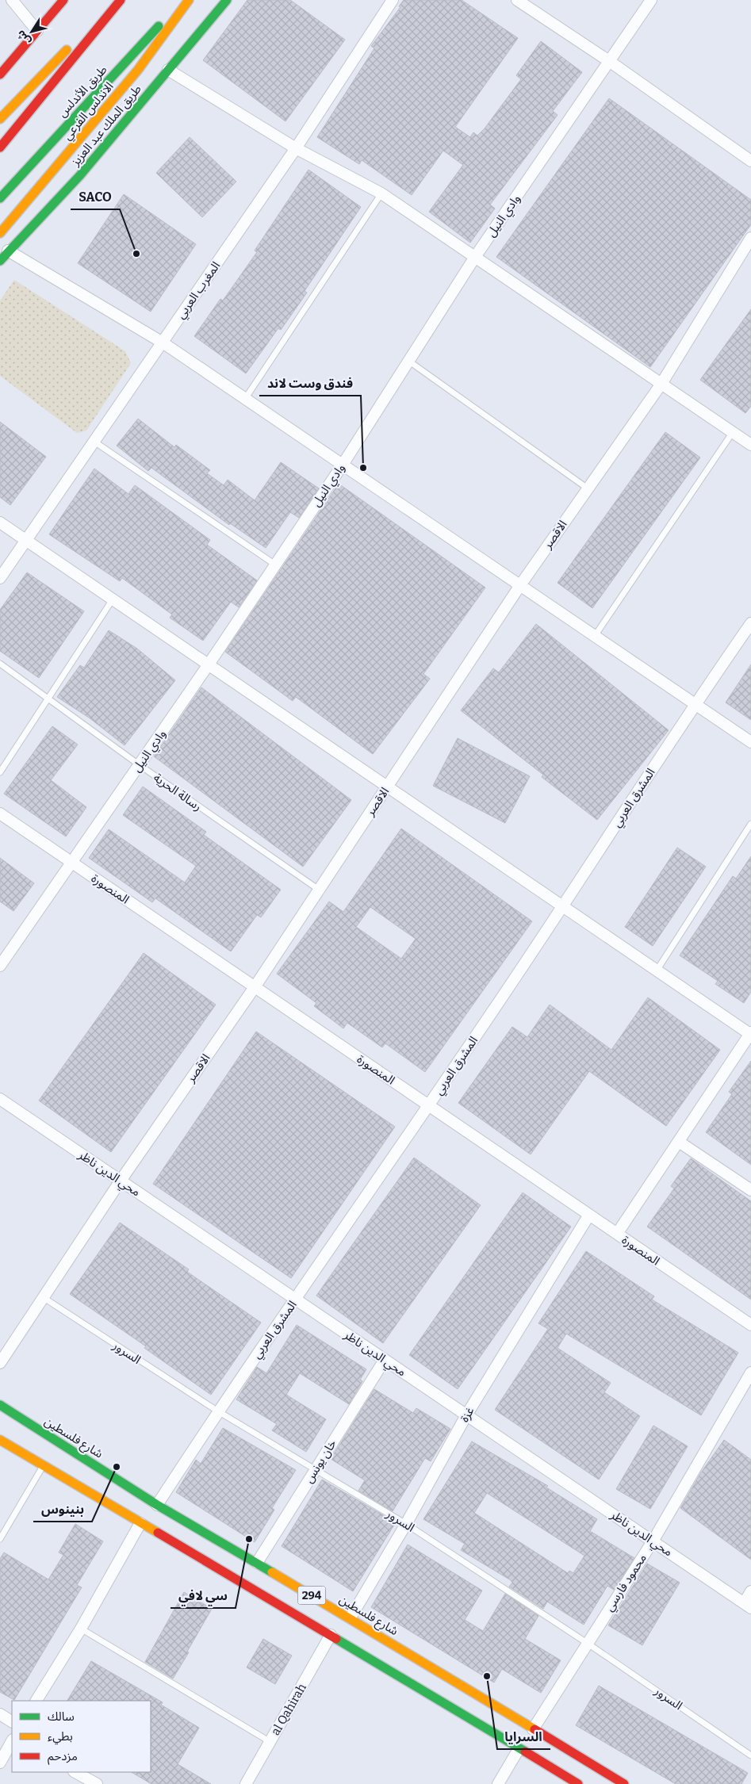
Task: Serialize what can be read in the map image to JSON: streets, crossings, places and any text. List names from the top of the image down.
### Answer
{
  "streets": {
    "main road": [
      "طريق الأندلس",
      "الاندلس الفرعي",
      "طريق الملك عبد العزيز",
      "شارع فلسطين",
      "294"
    ],
    "street": [
      "وادي النيل",
      "المغرب العربي",
      "الاقصر",
      "المشرق العربي",
      "المنصورة",
      "محي الدين ناظر",
      "غزة",
      "خان يونس",
      "محمود فارسي",
      "al Qahirah"
    ],
    "lane": ["رسالة الحرية", "السرور"]
  },
  "crossings": [
    ["وادي النيل", "رسالة الحرية"],
    ["وادي النيل", "المنصورة"],
    ["الاقصر", "رسالة الحرية"],
    ["الاقصر", "المنصورة"],
    ["الاقصر", "محي الدين ناظر"],
    ["الاقصر", "السرور"],
    ["المشرق العربي", "المنصورة"],
    ["المشرق العربي", "محي الدين ناظر"],
    ["المشرق العربي", "السرور"],
    ["المشرق العربي", "شارع فلسطين"],
    ["المنصورة", "غزة"],
    ["محي الدين ناظر", "غزة"],
    ["محي الدين ناظر", "خان يونس"],
    ["محي الدين ناظر", "محمود فارسي"],
    ["السرور", "غزة"],
    ["السرور", "خان يونس"],
    ["السرور", "محمود فارسي"],
    ["غزة", "شارع فلسطين"],
    ["شارع فلسطين", "خان يونس"],
    ["شارع فلسطين", "محمود فارسي"],
    ["294", "al Qahirah"]
  ],
  "places": [
    "SACO",
    "فندق وست لاند",
    "بنينوس",
    "سي لافي",
    "السرايا"
  ],
  "legend": ["سالك", "بطيء", "مزدحم"],
  "north": "bottom left"
}
